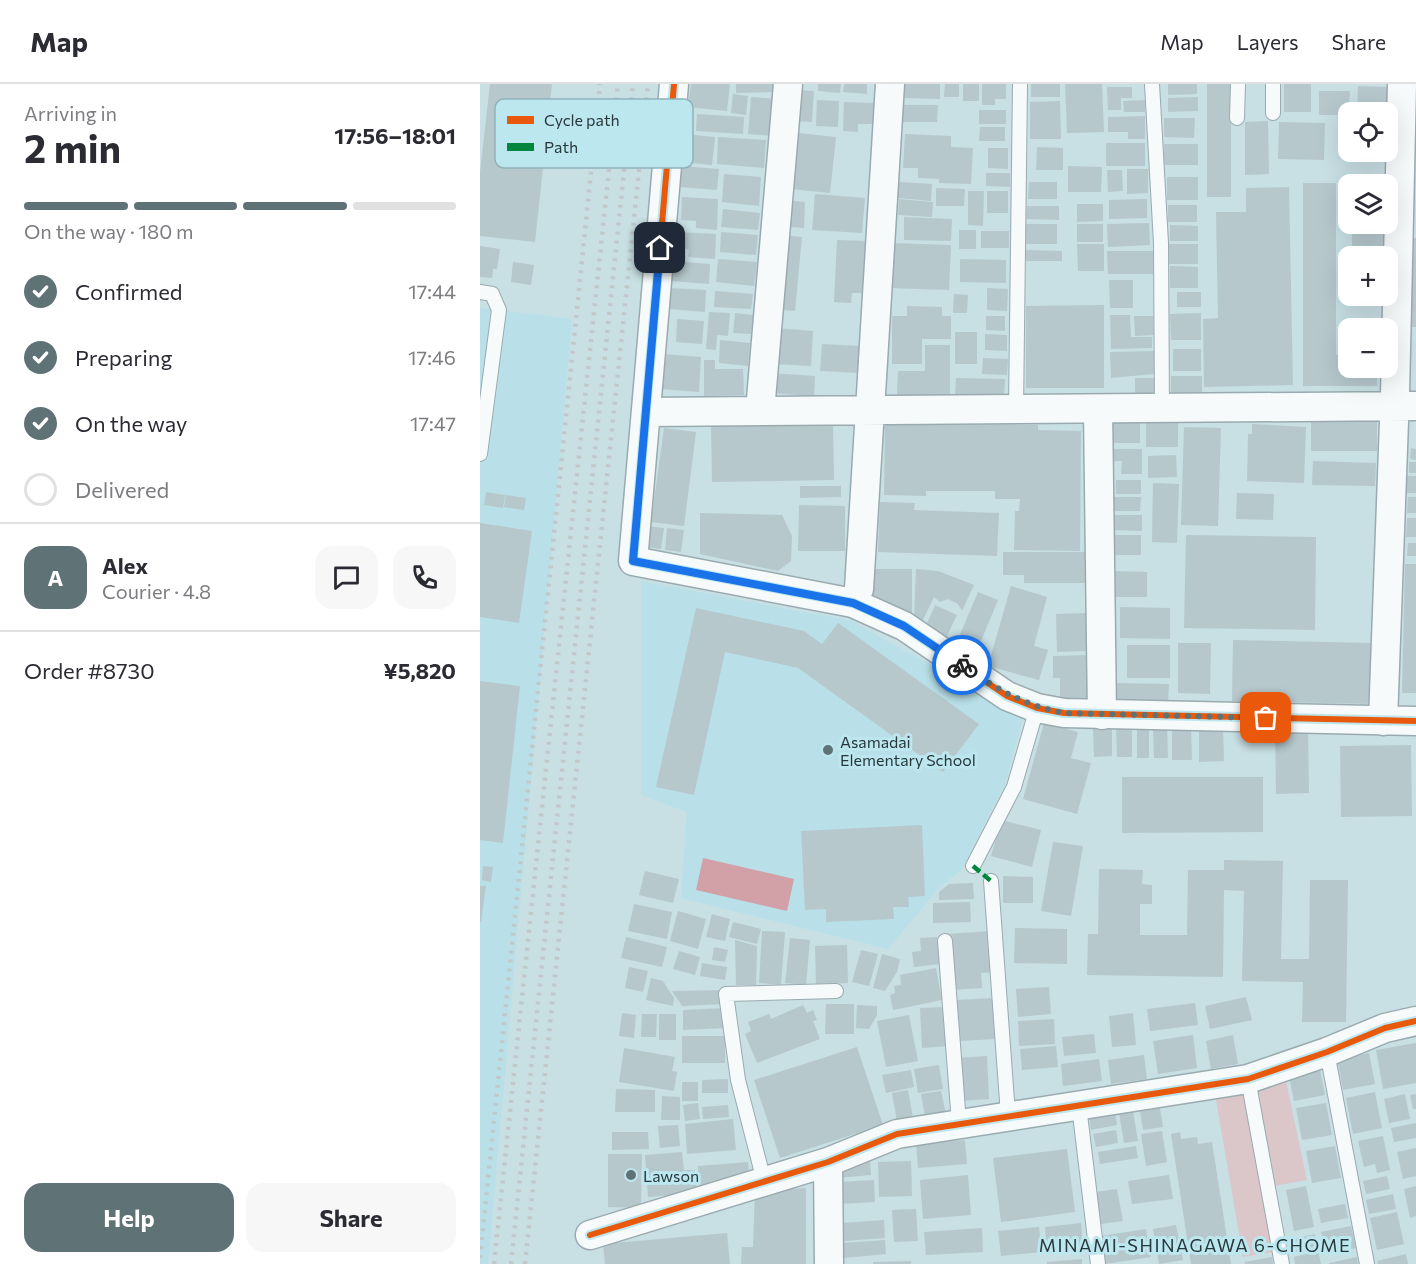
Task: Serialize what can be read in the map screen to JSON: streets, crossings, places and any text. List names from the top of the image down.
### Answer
{
  "districts": ["MINAMI-SHINAGAWA 6-CHOME"],
  "places": ["Asamadai Elementary School", "Lawson"],
  "legend": ["Cycle path", "Path"],
  "page": {
    "header": "Map",
    "nav": ["Map", "Layers", "Share"],
    "heading": ["2 min", "Arriving in", "17:56–18:01"],
    "panel": [
      "Alex",
      "Courier · 4.8",
      "Order #8730",
      "¥5,820"
    ],
    "map_buttons": ["+", "−"],
    "bar": "On the way · 180 m",
    "list": [
      ["Confirmed", "17:44"],
      ["Preparing", "17:46"],
      ["On the way", "17:47"],
      "Delivered"
    ],
    "round": "A",
    "buttons": ["Help", "Share"]
  }
}
